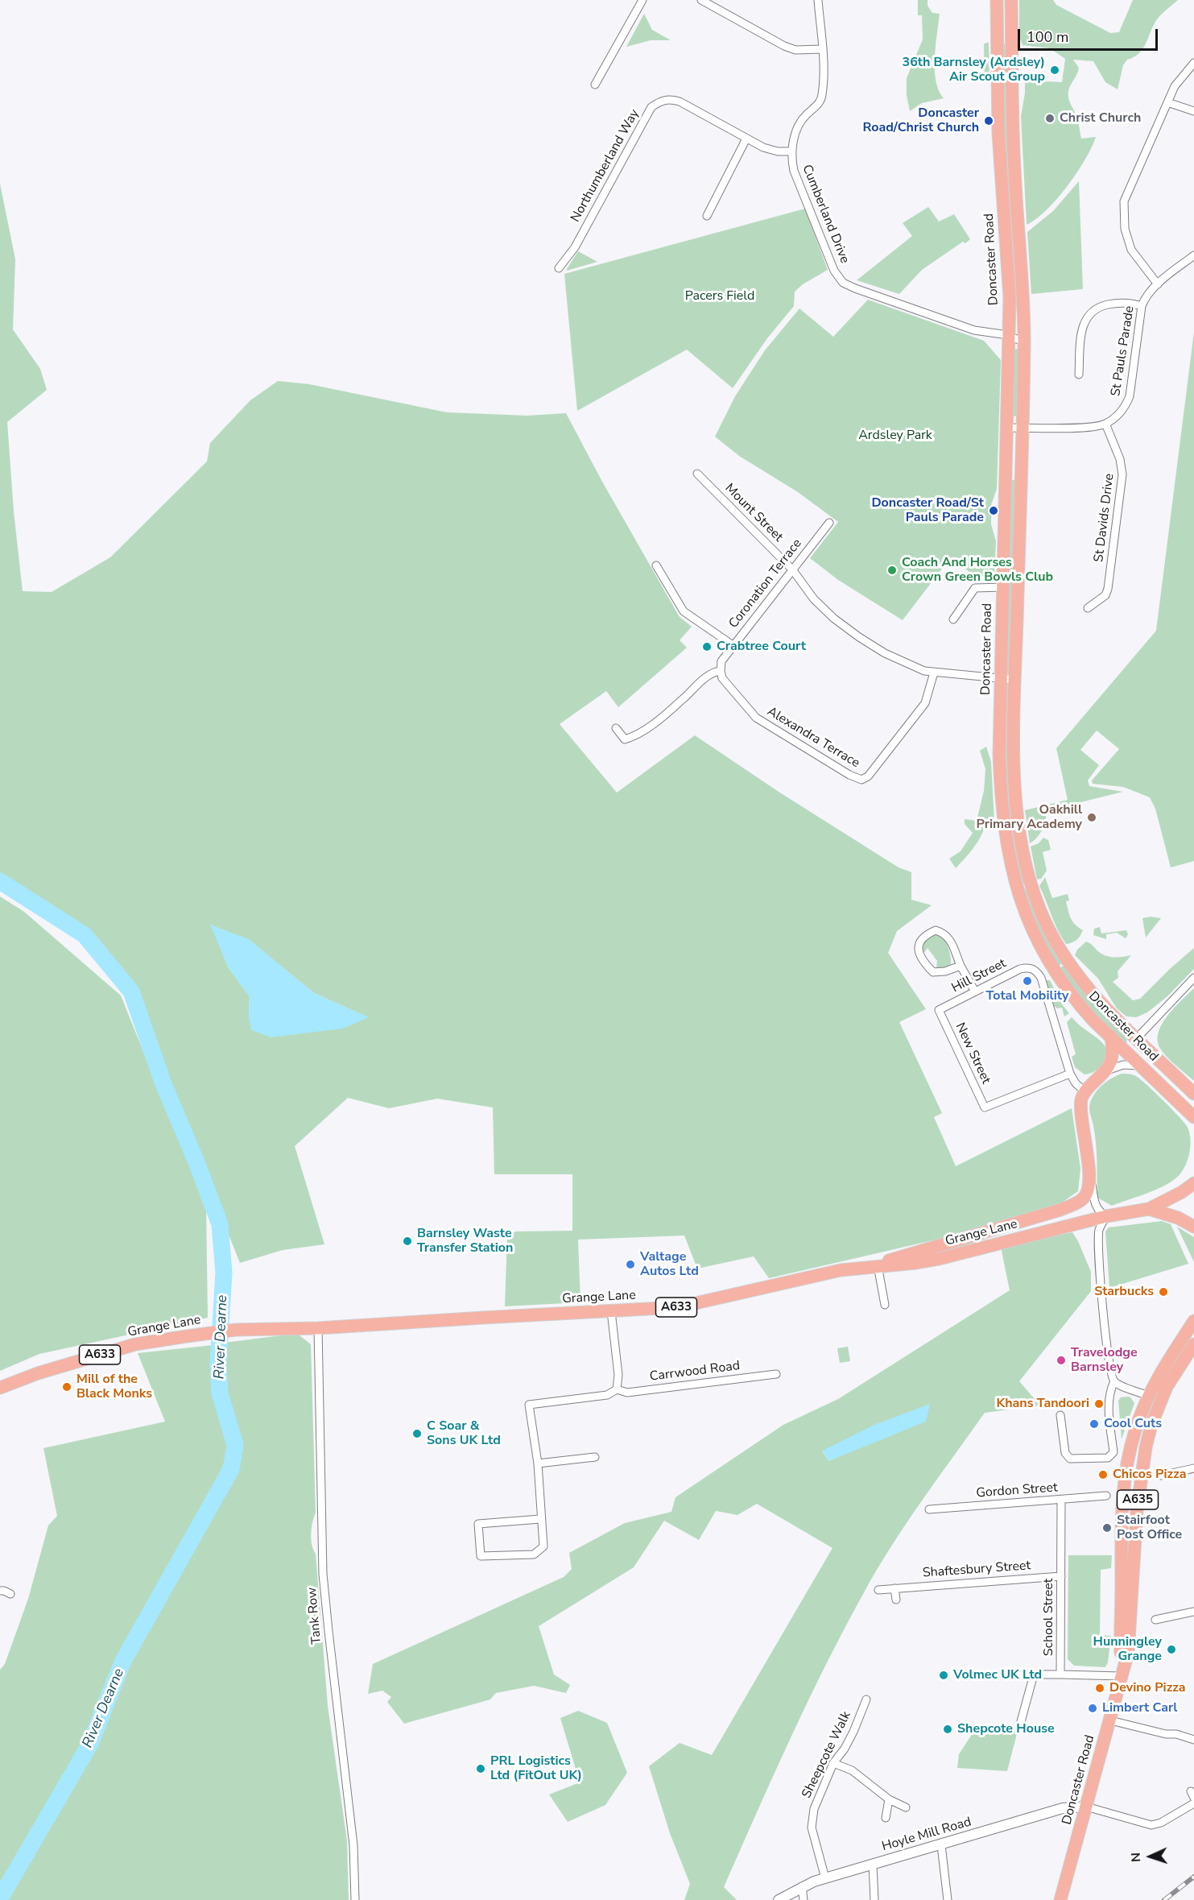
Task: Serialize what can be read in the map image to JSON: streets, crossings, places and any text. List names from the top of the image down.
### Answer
{
  "streets": {
    "highway": [
      "Doncaster Road",
      "Grange Lane",
      "A633",
      "A635"
    ],
    "street": [
      "Northumberland Way",
      "Cumberland Drive",
      "St Pauls Parade",
      "Mount Street",
      "St Davids Drive",
      "Coronation Terrace",
      "Alexandra Terrace",
      "Hill Street",
      "New Street",
      "Carrwood Road",
      "Gordon Street",
      "Shaftesbury Street",
      "Tank Row",
      "School Street",
      "Sheepcote Walk",
      "Hoyle Mill Road"
    ]
  },
  "crossings": [
    ["Northumberland Way", "Cumberland Drive"],
    ["Cumberland Drive", "Doncaster Road"],
    ["Doncaster Road", "Mount Street"],
    ["Doncaster Road", "School Street"],
    ["Doncaster Road", "Hoyle Mill Road"],
    ["St Pauls Parade", "St Davids Drive"],
    ["Mount Street", "Coronation Terrace"],
    ["Mount Street", "Alexandra Terrace"],
    ["Coronation Terrace", "Alexandra Terrace"],
    ["Hill Street", "New Street"],
    ["Grange Lane", "A633"],
    ["Grange Lane", "Tank Row"],
    ["Gordon Street", "School Street"],
    ["Shaftesbury Street", "School Street"],
    ["Sheepcote Walk", "Hoyle Mill Road"]
  ],
  "water": ["River Dearne"],
  "parks": ["Pacers Field", "Ardsley Park"],
  "places": [
    "36th Barnsley (Ardsley) Air Scout Group",
    "Christ Church",
    "Doncaster Road/Christ Church",
    "Doncaster Road/St Pauls Parade",
    "Coach And Horses Crown Green Bowls Club",
    "Crabtree Court",
    "Oakhill Primary Academy",
    "Total Mobility",
    "Barnsley Waste Transfer Station",
    "Valtage Autos Ltd",
    "Starbucks",
    "Travelodge Barnsley",
    "Mill of the Black Monks",
    "Khans Tandoori",
    "Cool Cuts",
    "C Soar & Sons UK Ltd",
    "Chicos Pizza",
    "Stairfoot Post Office",
    "Hunningley Grange",
    "Volmec UK Ltd",
    "Devino Pizza",
    "Limbert Carl",
    "Shepcote House",
    "PRL Logistics Ltd (FitOut UK)"
  ],
  "scale_bar": "100 m",
  "north": "left"
}
